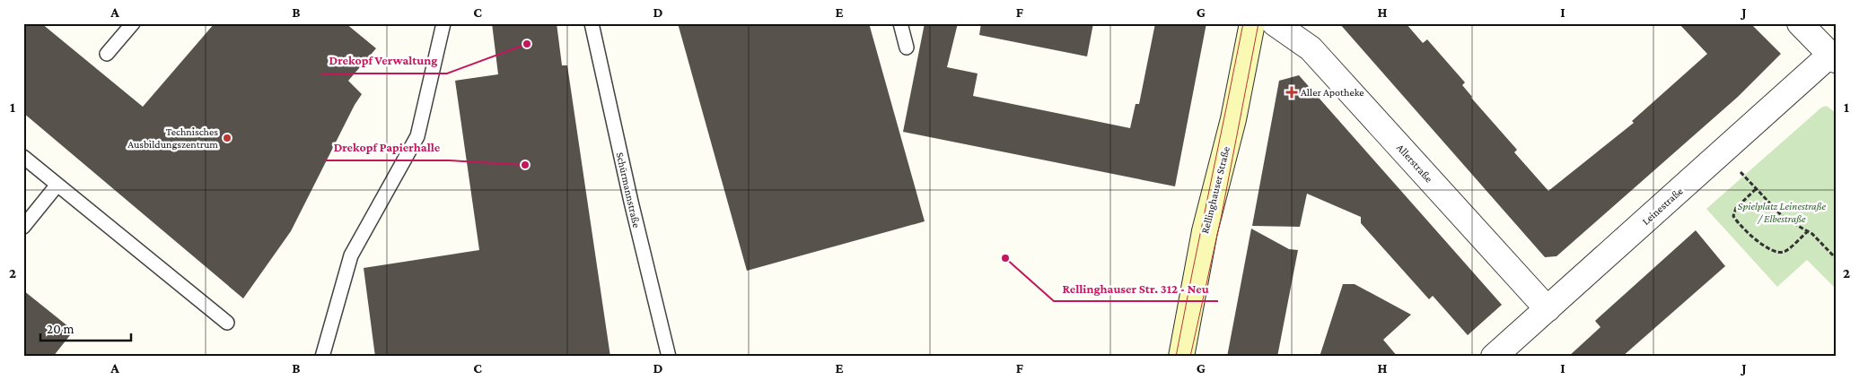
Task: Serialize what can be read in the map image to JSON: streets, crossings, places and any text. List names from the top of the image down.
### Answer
{
  "streets": {
    "main road": ["Rellinghauser Straße"],
    "street": ["Allerstraße", "Leinestraße"],
    "lane": ["Schürmannstraße"]
  },
  "crossings": [
    ["Allerstraße", "Leinestraße"]
  ],
  "parks": ["Spielplatz Leinestraße / Elbestraße"],
  "places": {
    "other": [
      "Drekopf Verwaltung",
      "Technisches Ausbildungszentrum",
      "Drekopf Papierhalle",
      "Rellinghauser Str. 312 - Neu"
    ],
    "health": ["Aller Apotheke"]
  },
  "scale_bar": "20 m",
  "grid": {
    "columns": [
      "A",
      "B",
      "C",
      "D",
      "E",
      "F",
      "G",
      "H",
      "I",
      "J"
    ],
    "rows": ["1", "2"]
  }
}
